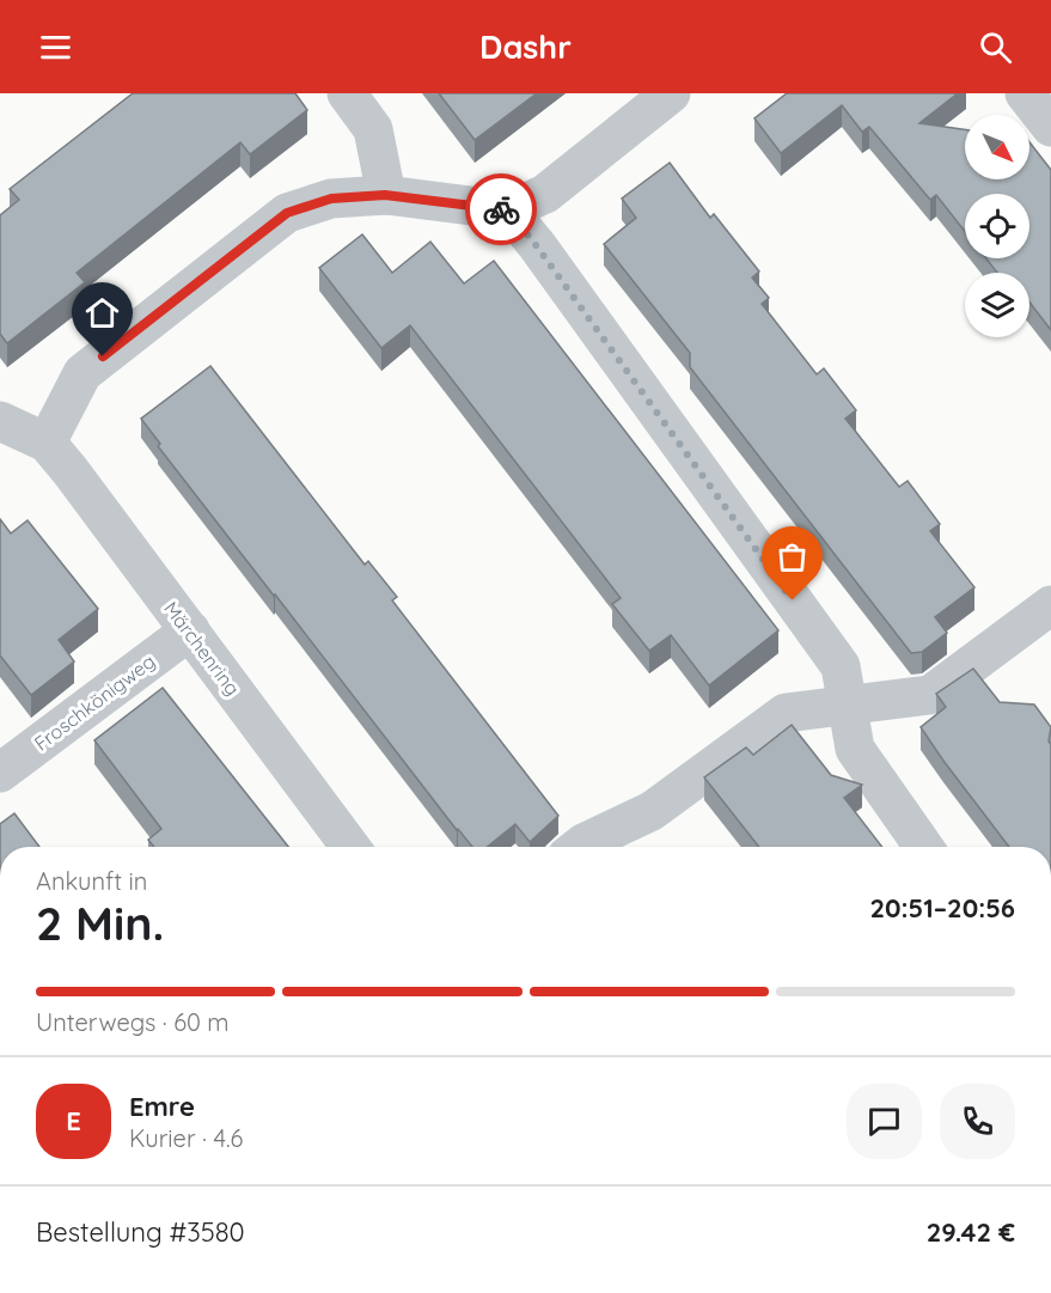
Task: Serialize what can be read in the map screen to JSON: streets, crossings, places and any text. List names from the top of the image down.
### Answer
{
  "streets": {
    "street": ["Märchenring", "Froschkönigweg"]
  },
  "crossings": [
    ["Märchenring", "Froschkönigweg"]
  ],
  "north": "bottom right",
  "page": {
    "header": "Dashr",
    "heading": ["2 Min.", "Ankunft in", "20:51–20:56"],
    "panel": [
      "Emre",
      "Kurier · 4.6",
      "Bestellung #3580",
      "29.42 €"
    ],
    "bar": "Unterwegs · 60 m",
    "round": "E"
  }
}
